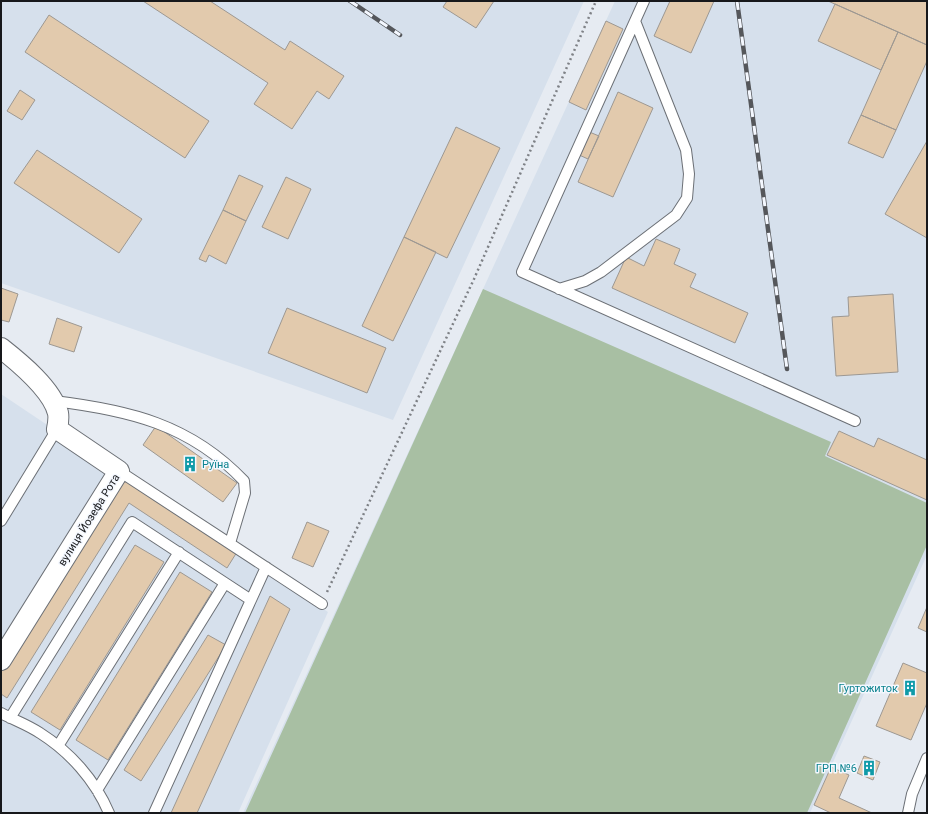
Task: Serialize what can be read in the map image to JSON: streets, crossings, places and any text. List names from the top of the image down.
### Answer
{
  "streets": {
    "street": ["вулиця Йозефа Рота"]
  },
  "places": {
    "building": ["Руїна", "Гуртожиток", "ГРП №6"]
  }
}
